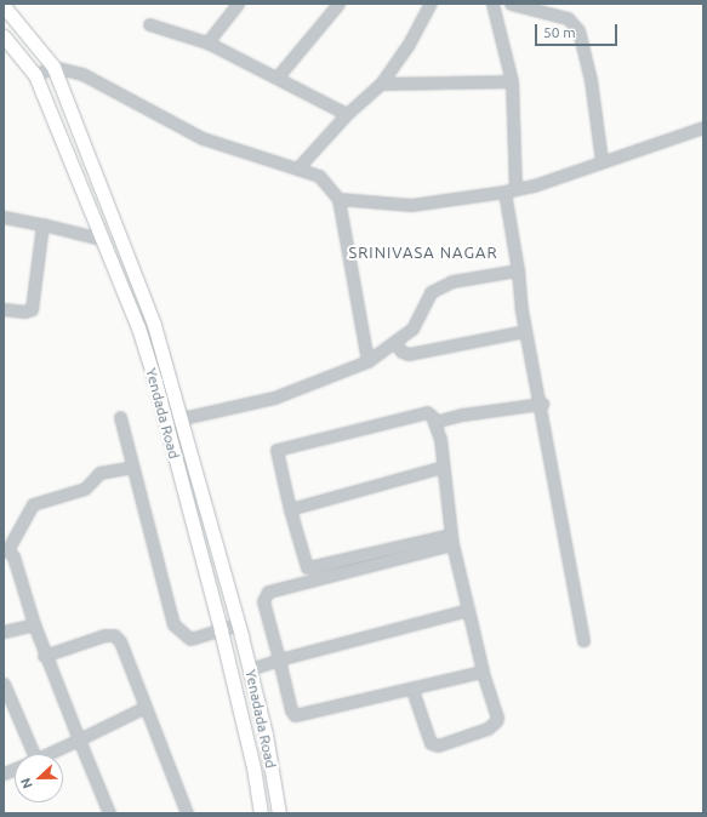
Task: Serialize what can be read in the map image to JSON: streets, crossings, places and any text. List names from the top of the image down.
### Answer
{
  "streets": {
    "main road": ["Yendada Road", "Yenadada Road"]
  },
  "crossings": [
    ["Yendada Road", "Yenadada Road"]
  ],
  "districts": ["SRINIVASA NAGAR"],
  "scale_bar": "50 m",
  "north": "left"
}
